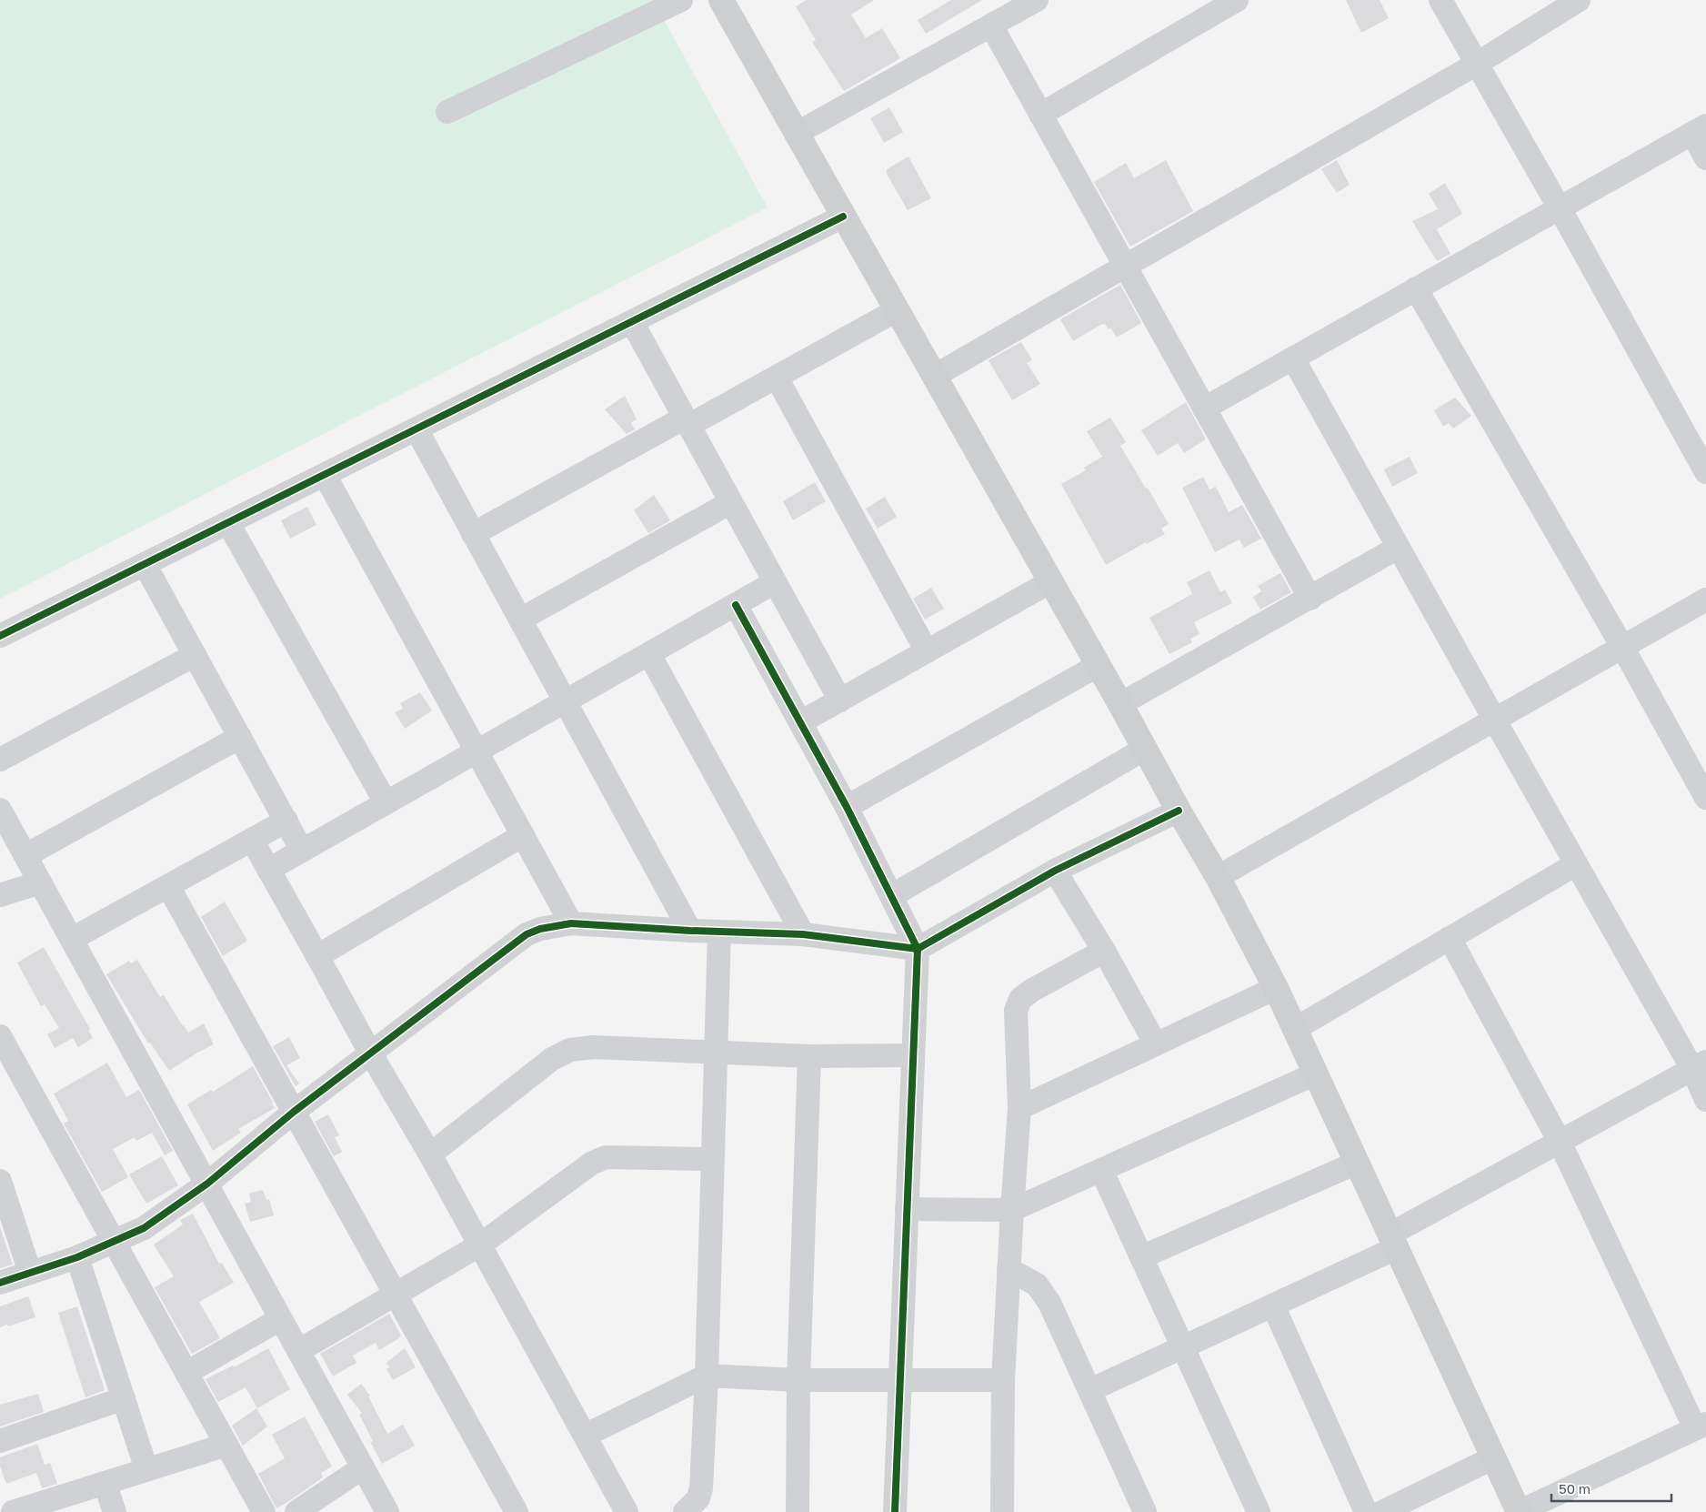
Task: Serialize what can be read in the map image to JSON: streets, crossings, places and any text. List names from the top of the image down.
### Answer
{
  "scale_bar": "50 m"
}
